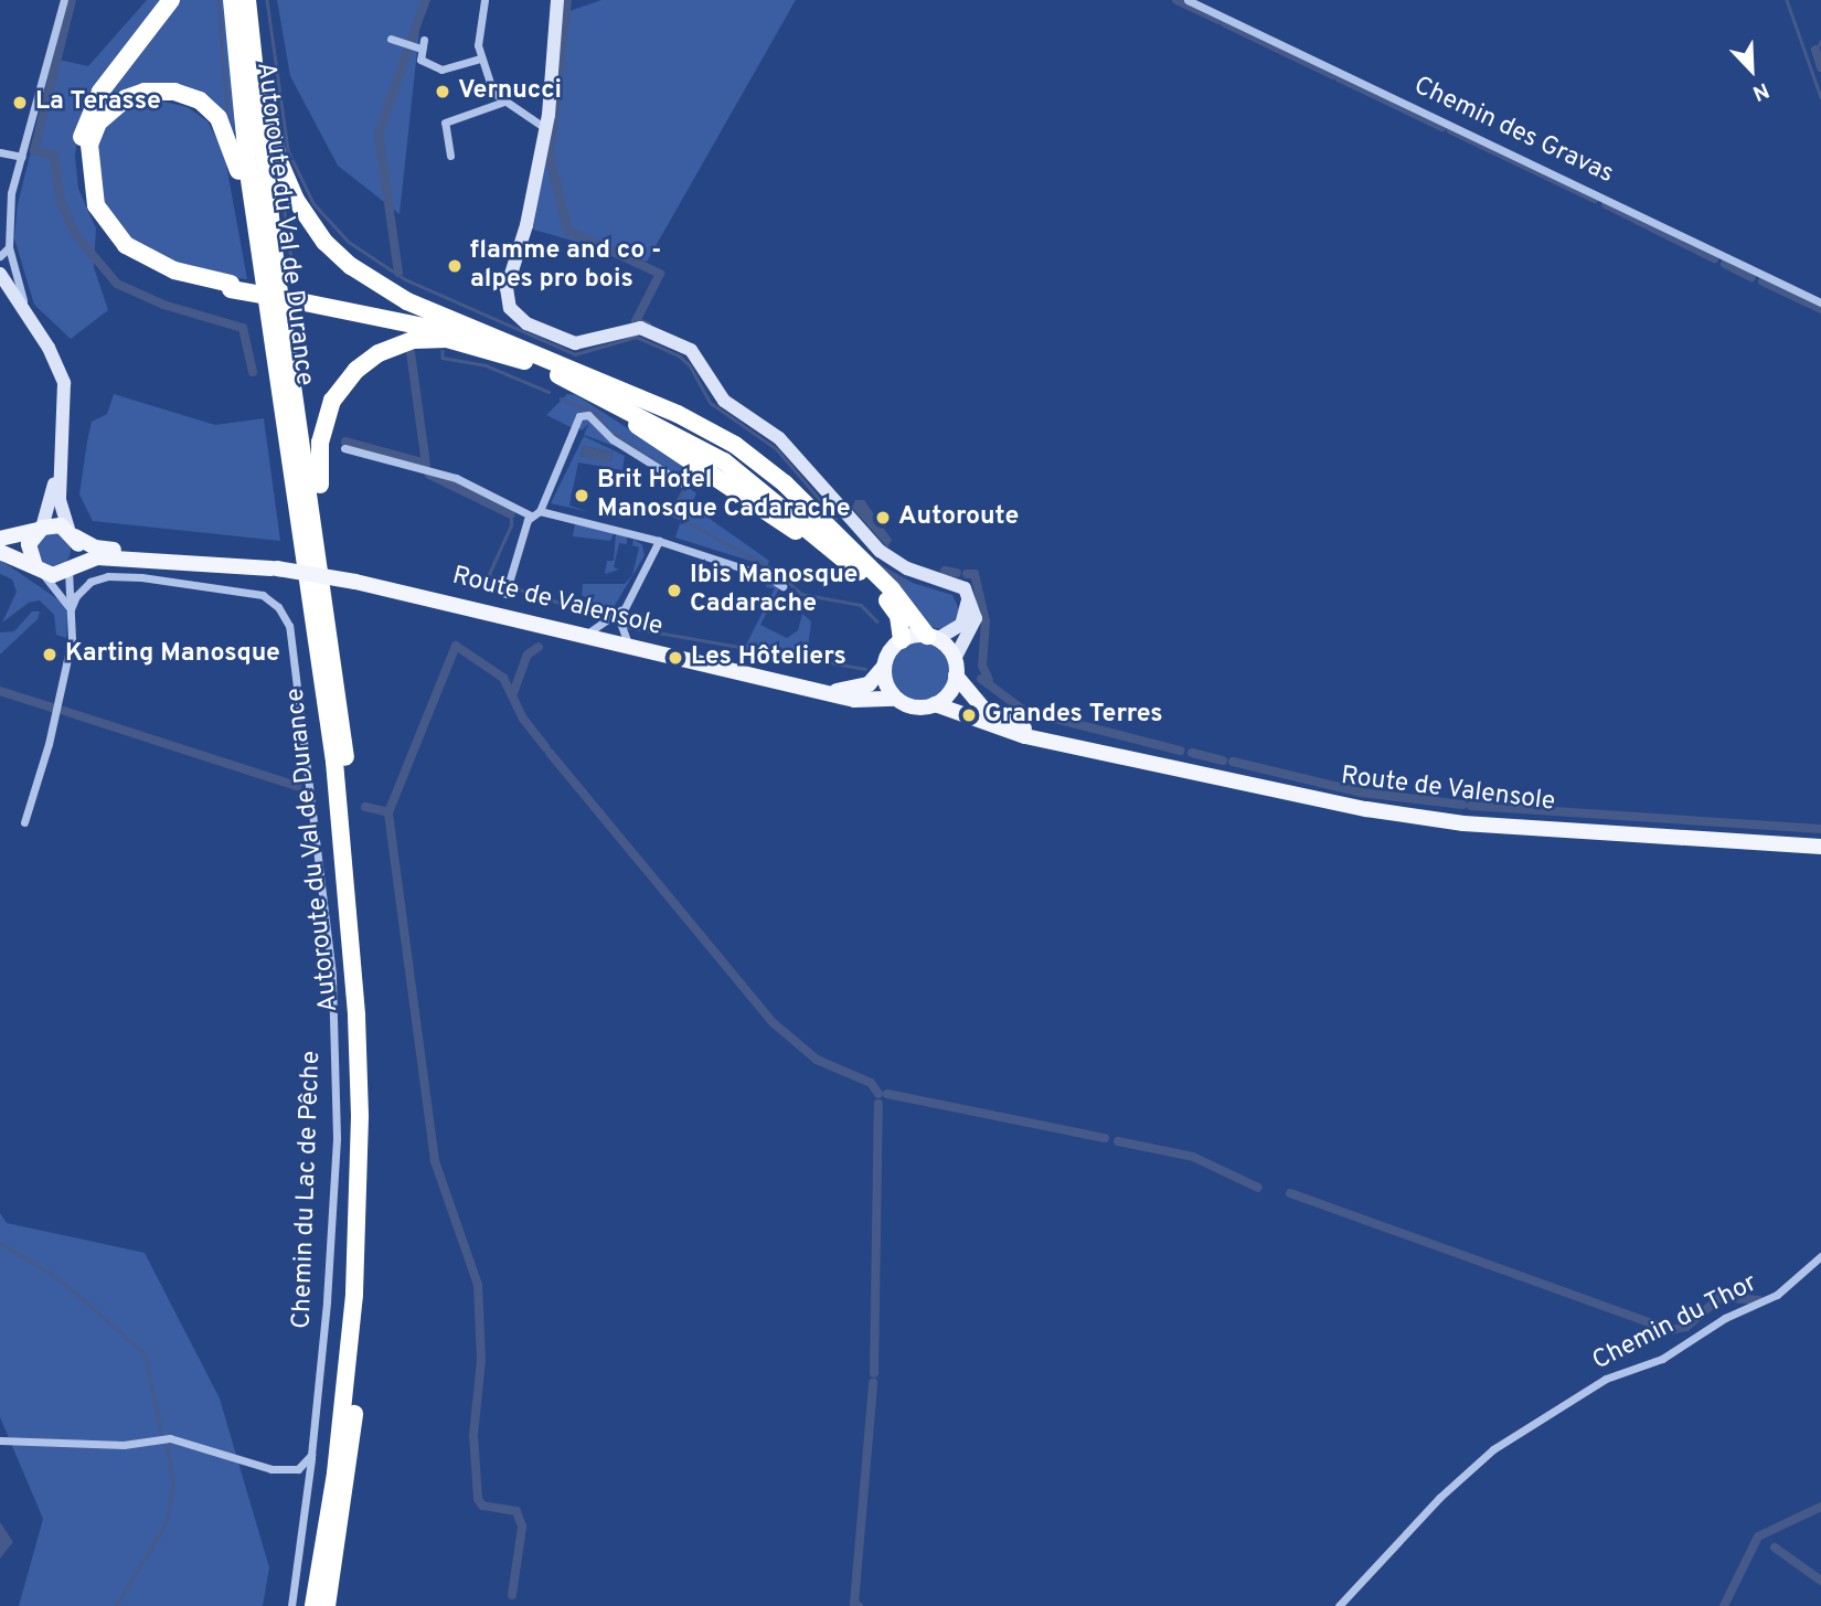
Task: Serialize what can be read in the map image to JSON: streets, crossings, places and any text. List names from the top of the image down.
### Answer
{
  "streets": {
    "highway": ["Autoroute du Val de Durance"],
    "main road": ["Route de Valensole"],
    "street": ["Chemin des Gravas", "Chemin du Lac de Pêche", "Chemin du Thor"]
  },
  "places": [
    "Vernucci",
    "La Terasse",
    "flamme and co - alpes pro bois",
    "Brit Hotel Manosque Cadarache",
    "Autoroute",
    "Ibis Manosque Cadarache",
    "Karting Manosque",
    "Les Hôteliers",
    "Grandes Terres"
  ],
  "north": "bottom right"
}
